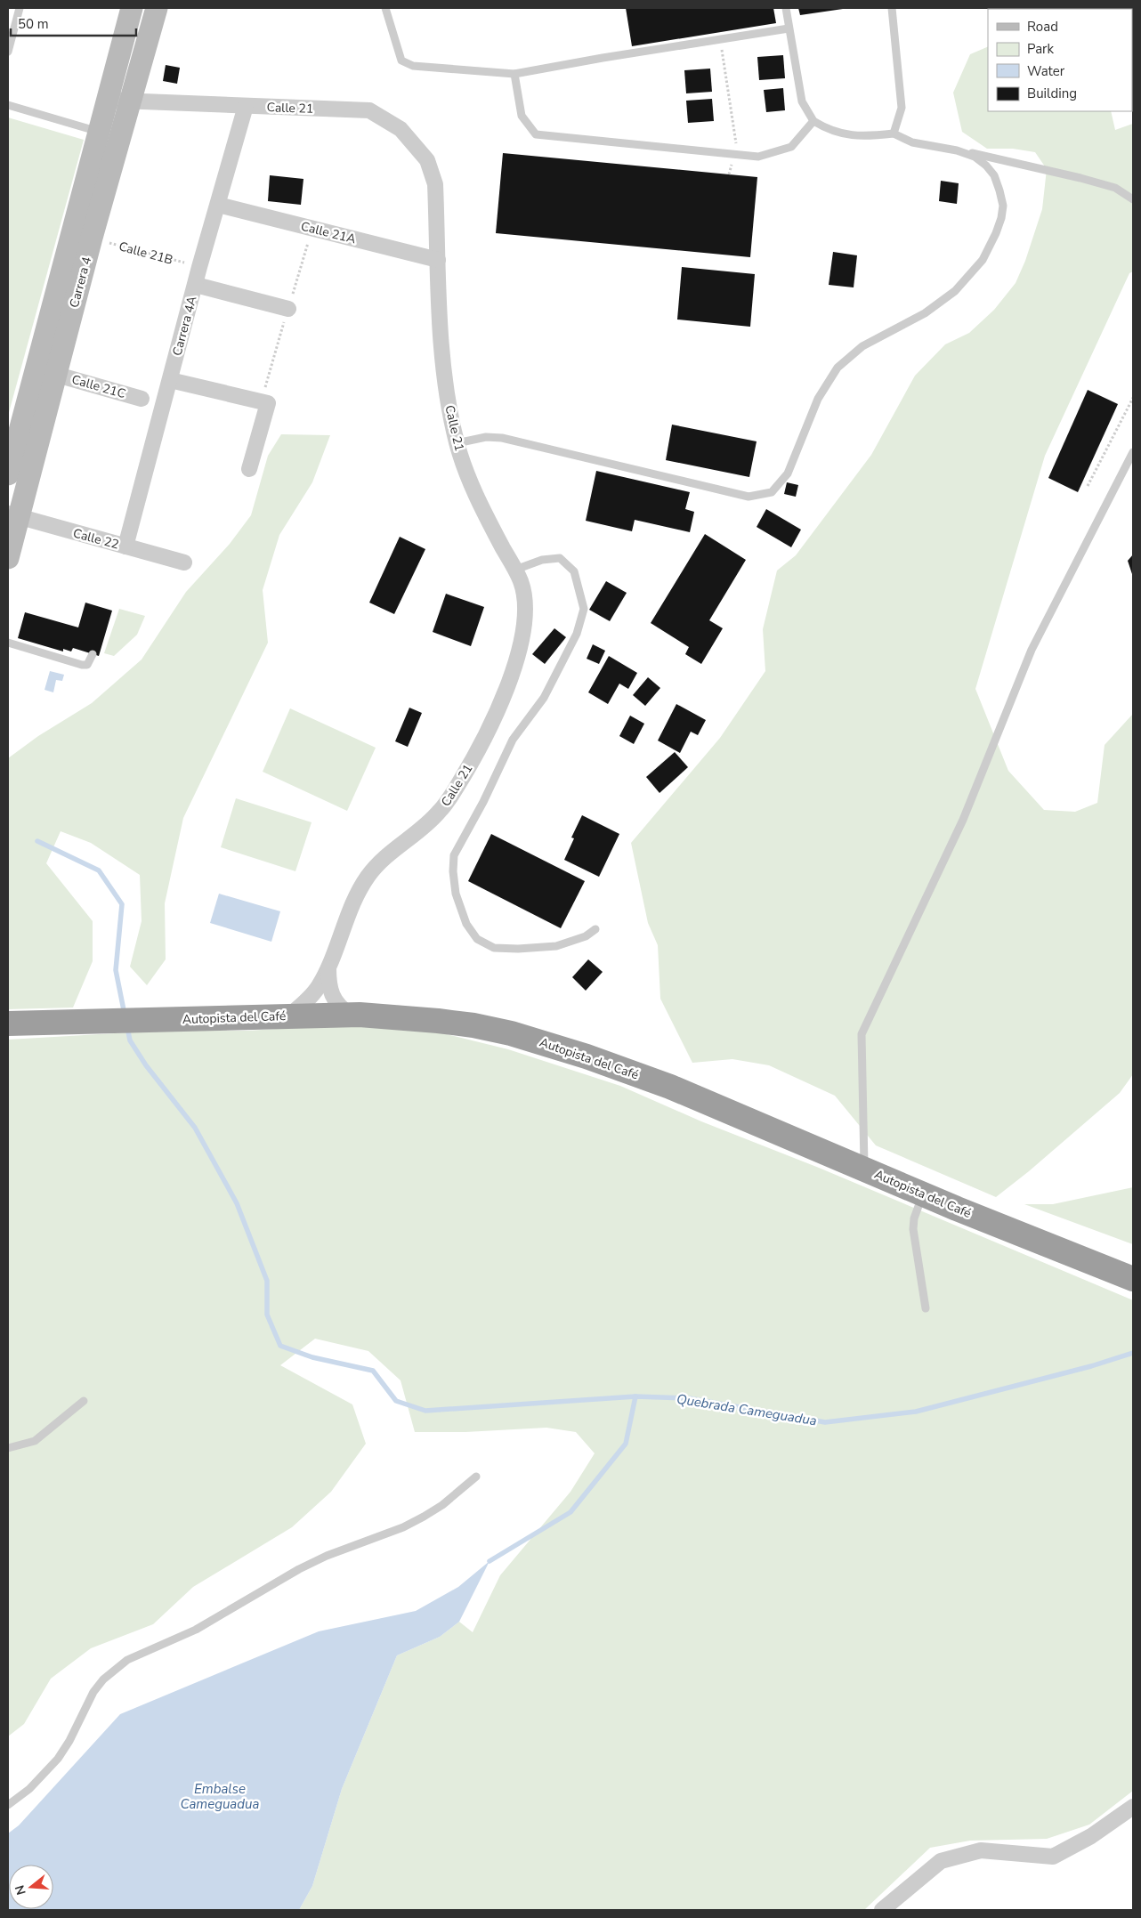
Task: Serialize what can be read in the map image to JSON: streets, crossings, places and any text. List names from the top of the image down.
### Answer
{
  "streets": {
    "highway": ["Autopista del Café"],
    "main road": ["Carrera 4"],
    "street": [
      "Calle 21",
      "Calle 21A",
      "Carrera 4A",
      "Calle 21C",
      "Calle 22"
    ],
    "path": ["Calle 21B"]
  },
  "crossings": [
    ["Calle 21", "Calle 21A"],
    ["Calle 21", "Carrera 4"],
    ["Calle 21", "Carrera 4A"],
    ["Calle 21", "Autopista del Café"],
    ["Calle 21A", "Carrera 4A"],
    ["Calle 21B", "Carrera 4"],
    ["Calle 21B", "Carrera 4A"],
    ["Carrera 4", "Calle 21C"],
    ["Carrera 4", "Calle 22"],
    ["Carrera 4A", "Calle 22"]
  ],
  "water": ["Quebrada Cameguadua", "Embalse Cameguadua"],
  "legend": [
    "Road",
    "Park",
    "Water",
    "Building"
  ],
  "scale_bar": "50 m",
  "north": "left"
}
